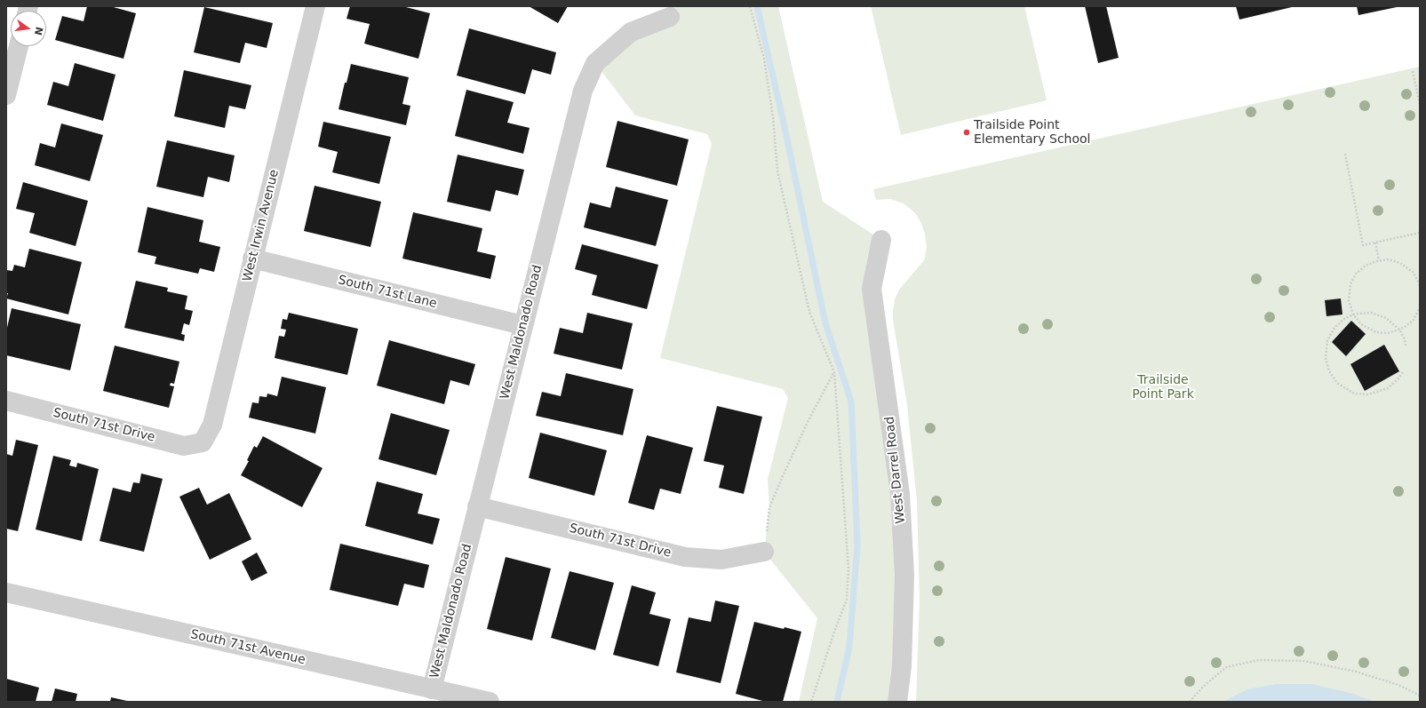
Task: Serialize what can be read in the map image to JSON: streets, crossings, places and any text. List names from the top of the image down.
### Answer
{
  "streets": {
    "street": [
      "West Irwin Avenue",
      "South 71st Lane",
      "West Maldonado Road",
      "South 71st Drive",
      "West Darrel Road",
      "South 71st Avenue"
    ]
  },
  "crossings": [
    ["West Irwin Avenue", "South 71st Lane"],
    ["West Irwin Avenue", "South 71st Drive"],
    ["South 71st Lane", "West Maldonado Road"],
    ["West Maldonado Road", "South 71st Drive"],
    ["West Maldonado Road", "South 71st Avenue"]
  ],
  "parks": ["Trailside Point Park"],
  "places": ["Trailside Point Elementary School"],
  "north": "right"
}
